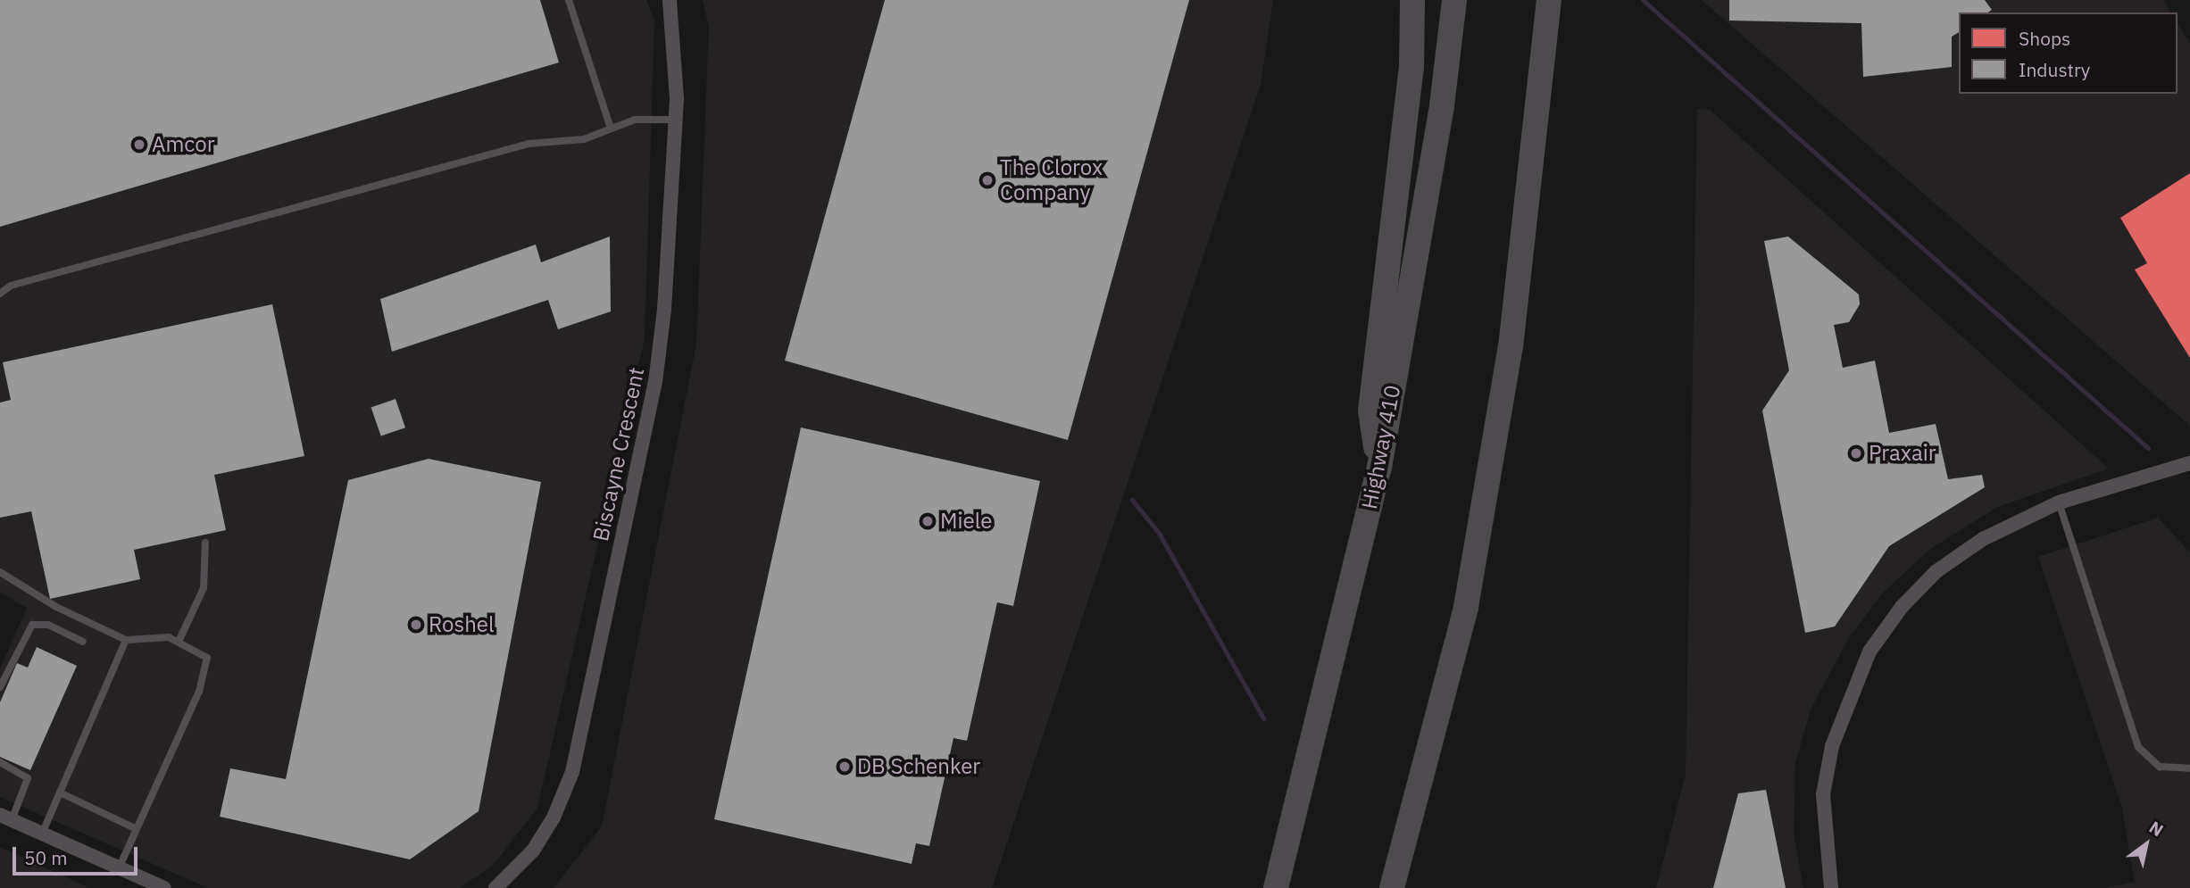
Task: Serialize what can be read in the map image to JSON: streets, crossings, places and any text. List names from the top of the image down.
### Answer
{
  "streets": {
    "highway": ["Highway 410"],
    "street": ["Biscayne Crescent"]
  },
  "places": [
    "Amcor",
    "The Clorox Company",
    "Praxair",
    "Miele",
    "Roshel",
    "DB Schenker"
  ],
  "legend": ["Shops", "Industry"],
  "scale_bar": "50 m",
  "north": "top right"
}
